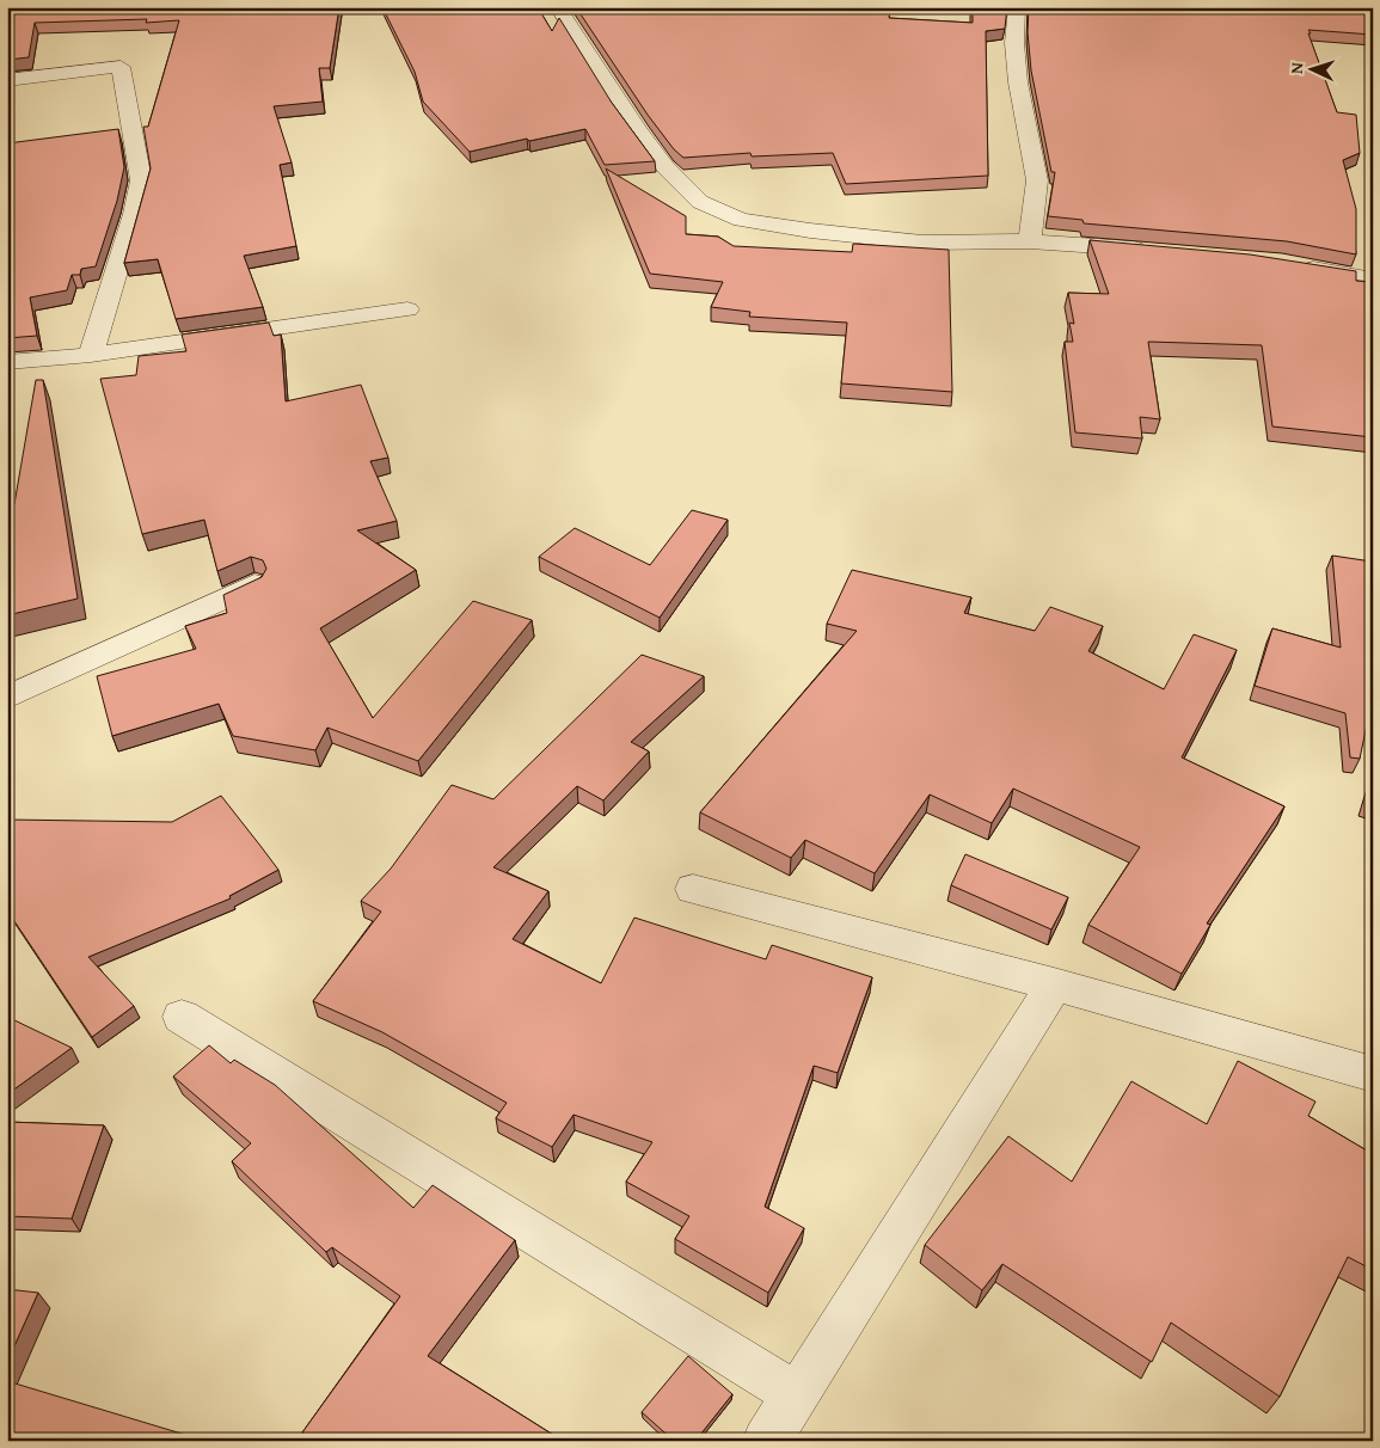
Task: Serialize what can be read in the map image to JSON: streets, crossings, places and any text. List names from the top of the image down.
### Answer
{
  "north": "left"
}
